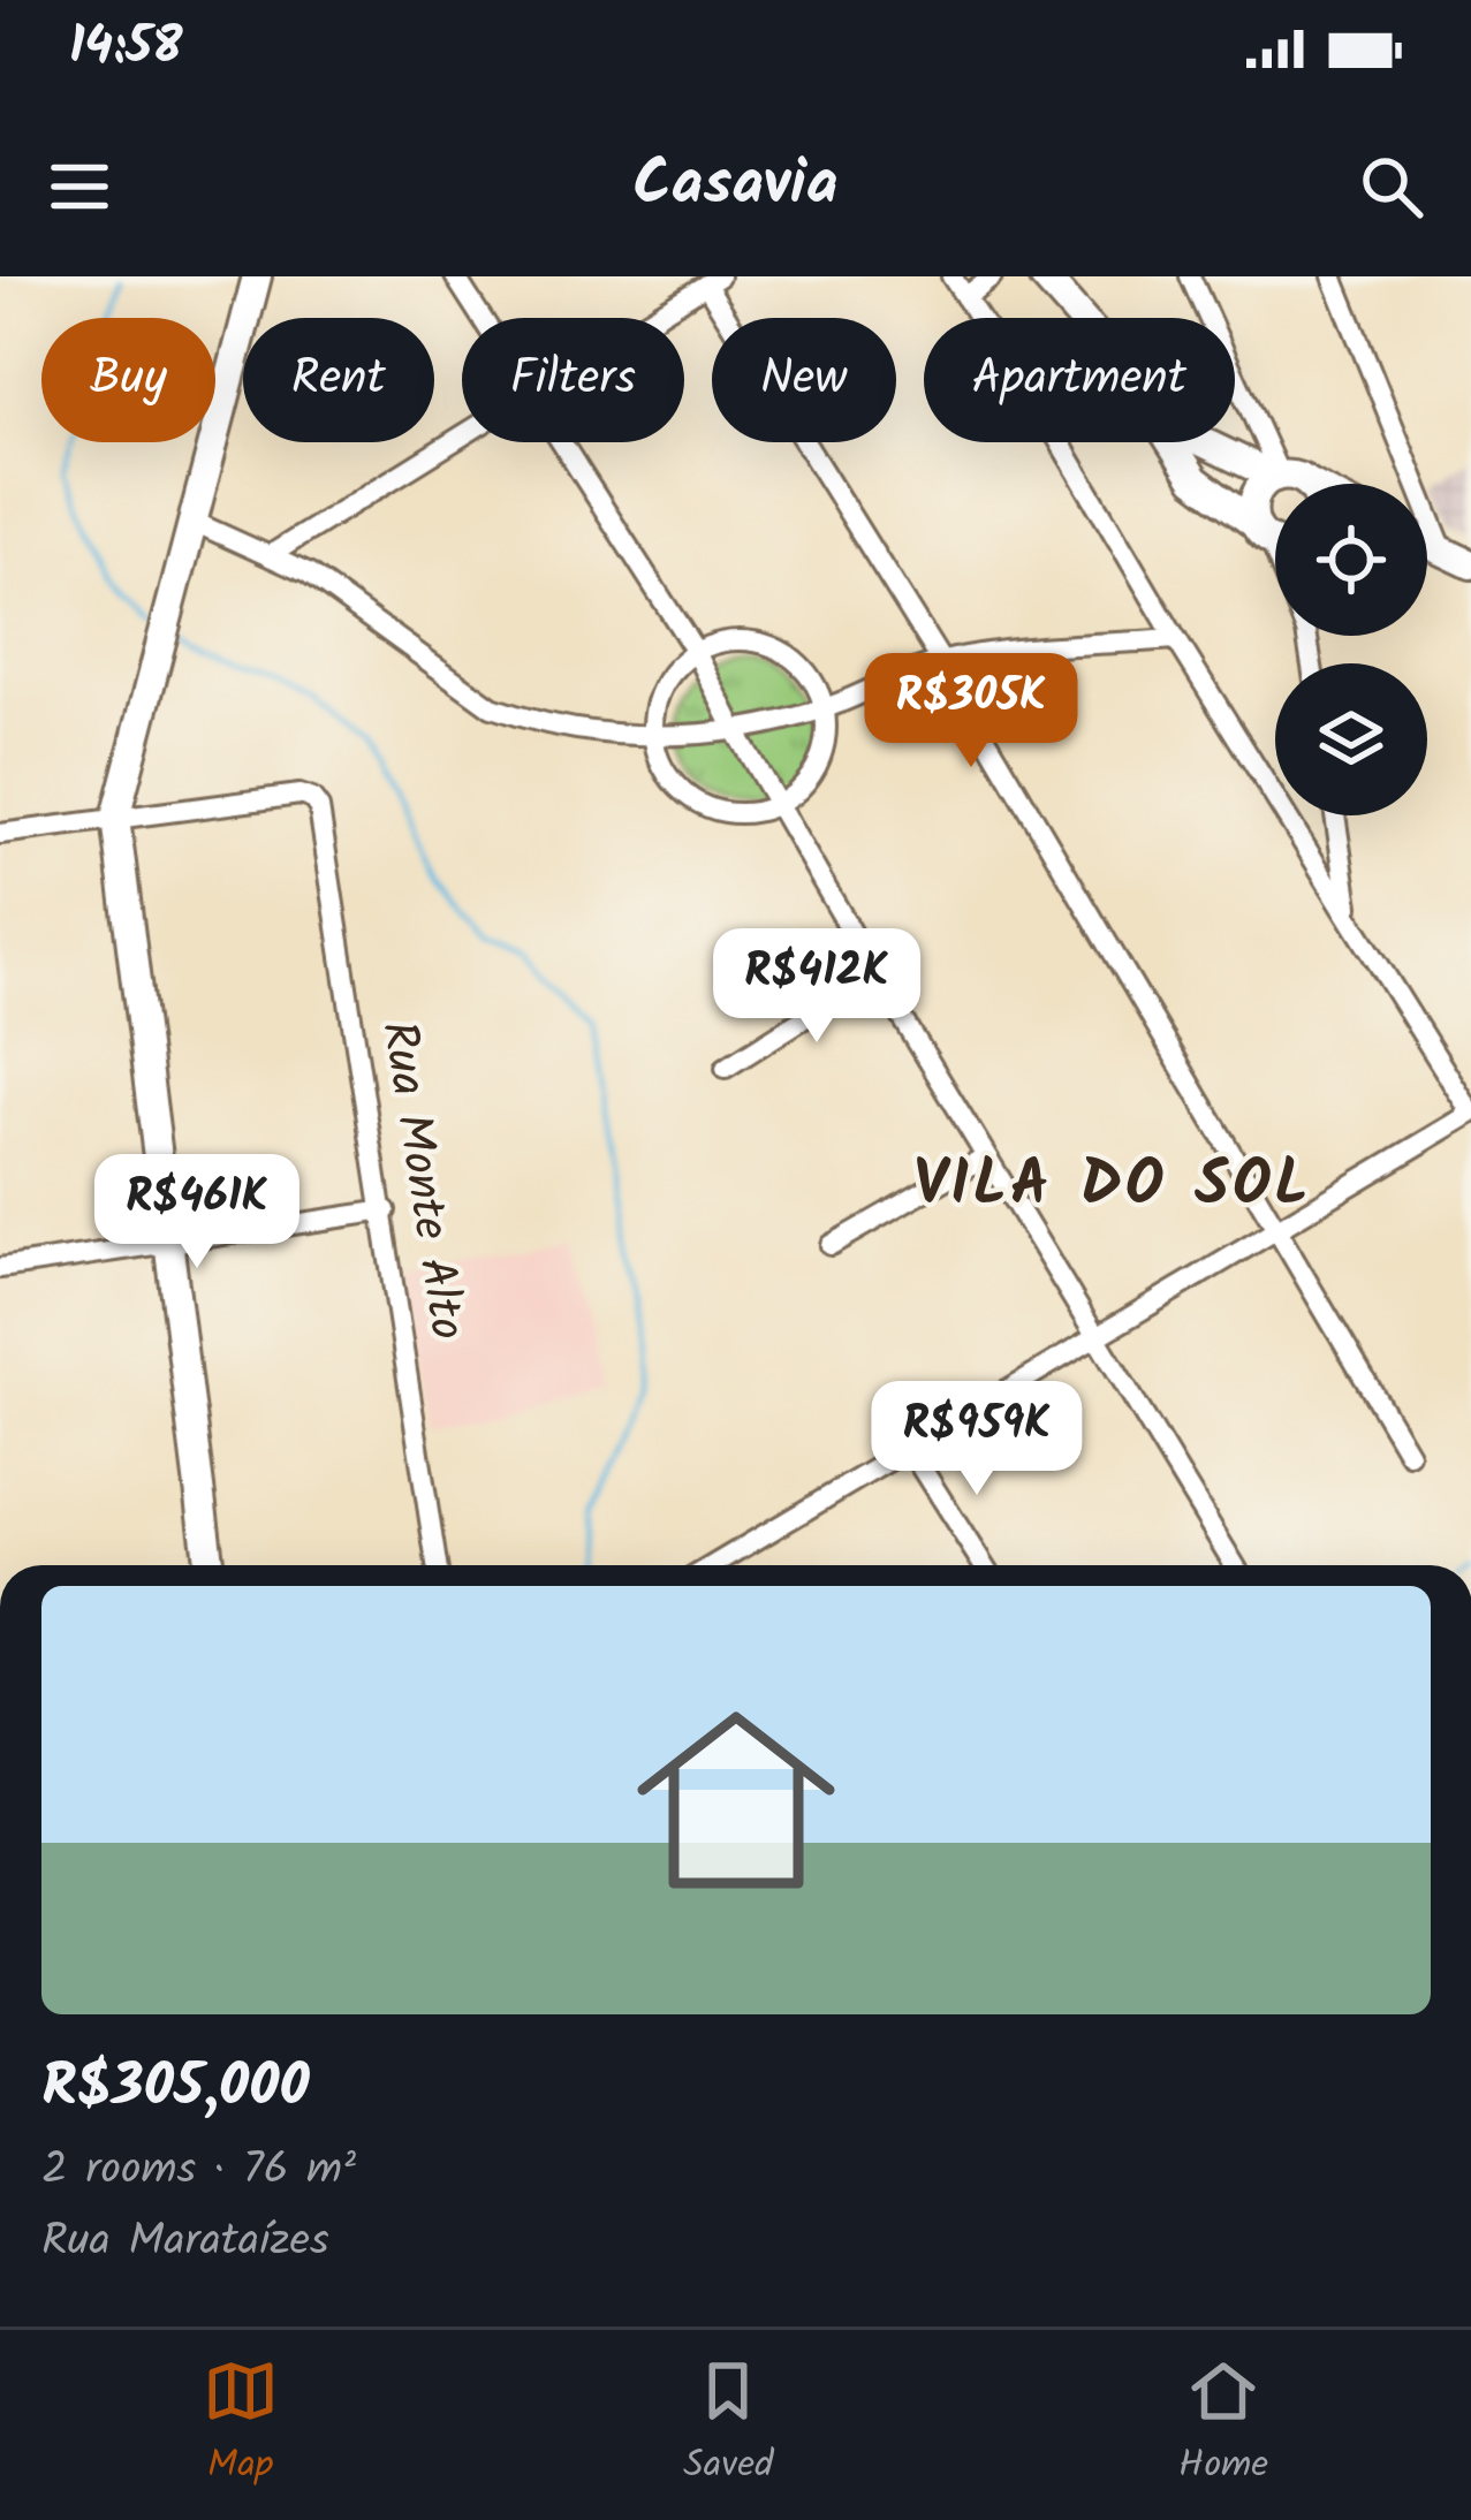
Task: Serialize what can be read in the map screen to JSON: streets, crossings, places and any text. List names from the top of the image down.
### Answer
{
  "streets": {
    "street": ["Rua Monte Alto"]
  },
  "districts": ["VILA DO SOL"],
  "page": {
    "status": "14:58",
    "header": "Casavia",
    "chip": [
      "Buy",
      "Rent",
      "Filters",
      "New",
      "Apartment"
    ],
    "price": [
      "R$305K",
      "R$412K",
      "R$461K",
      "R$959K"
    ],
    "list": [
      {
        "name": "R$305,000",
        "note": "2 rooms · 76 m² · Rua Marataízes"
      }
    ],
    "tabs": ["Map", "Saved", "Home"]
  }
}
